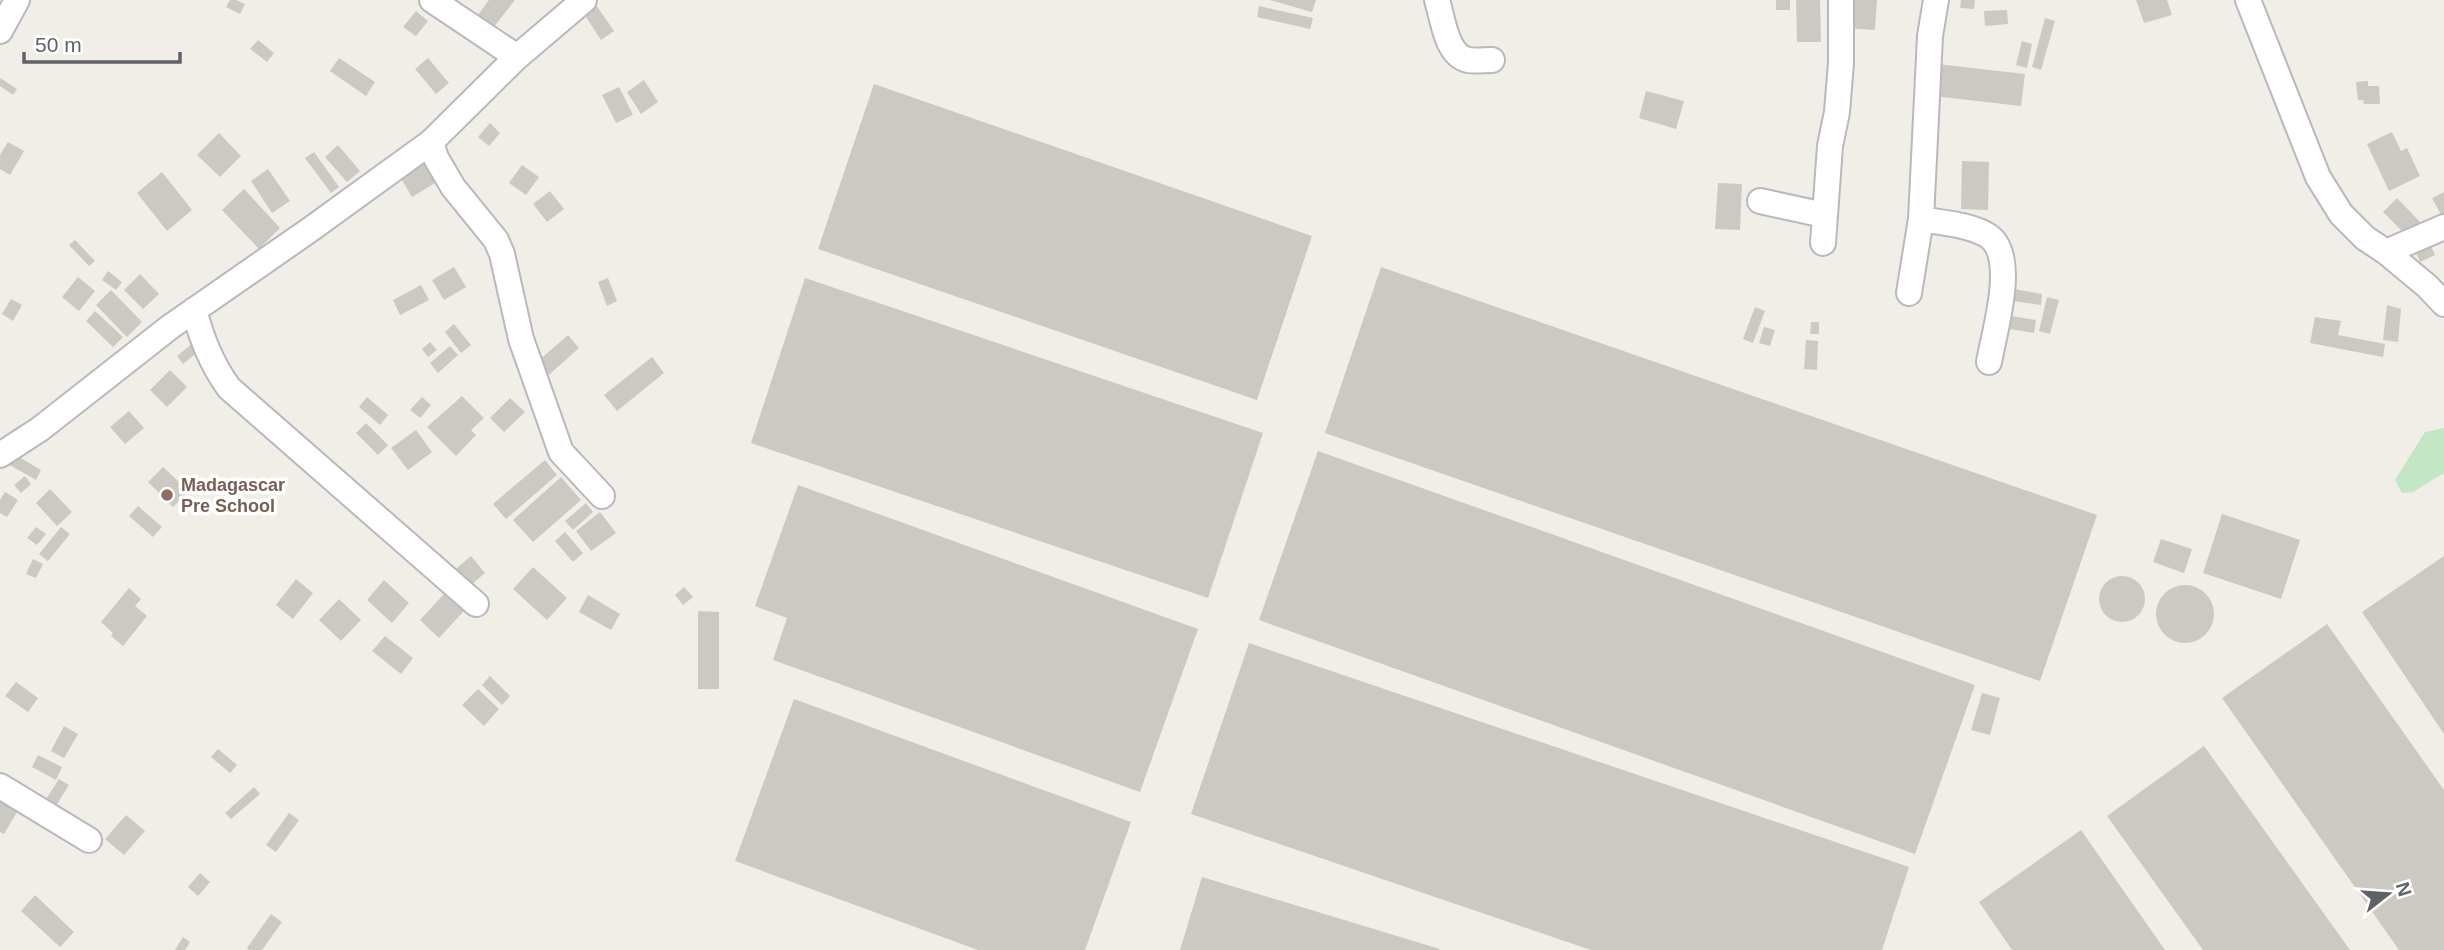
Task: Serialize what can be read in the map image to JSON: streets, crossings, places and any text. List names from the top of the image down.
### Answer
{
  "places": ["Madagascar Pre School"],
  "scale_bar": "50 m",
  "north": "right"
}
